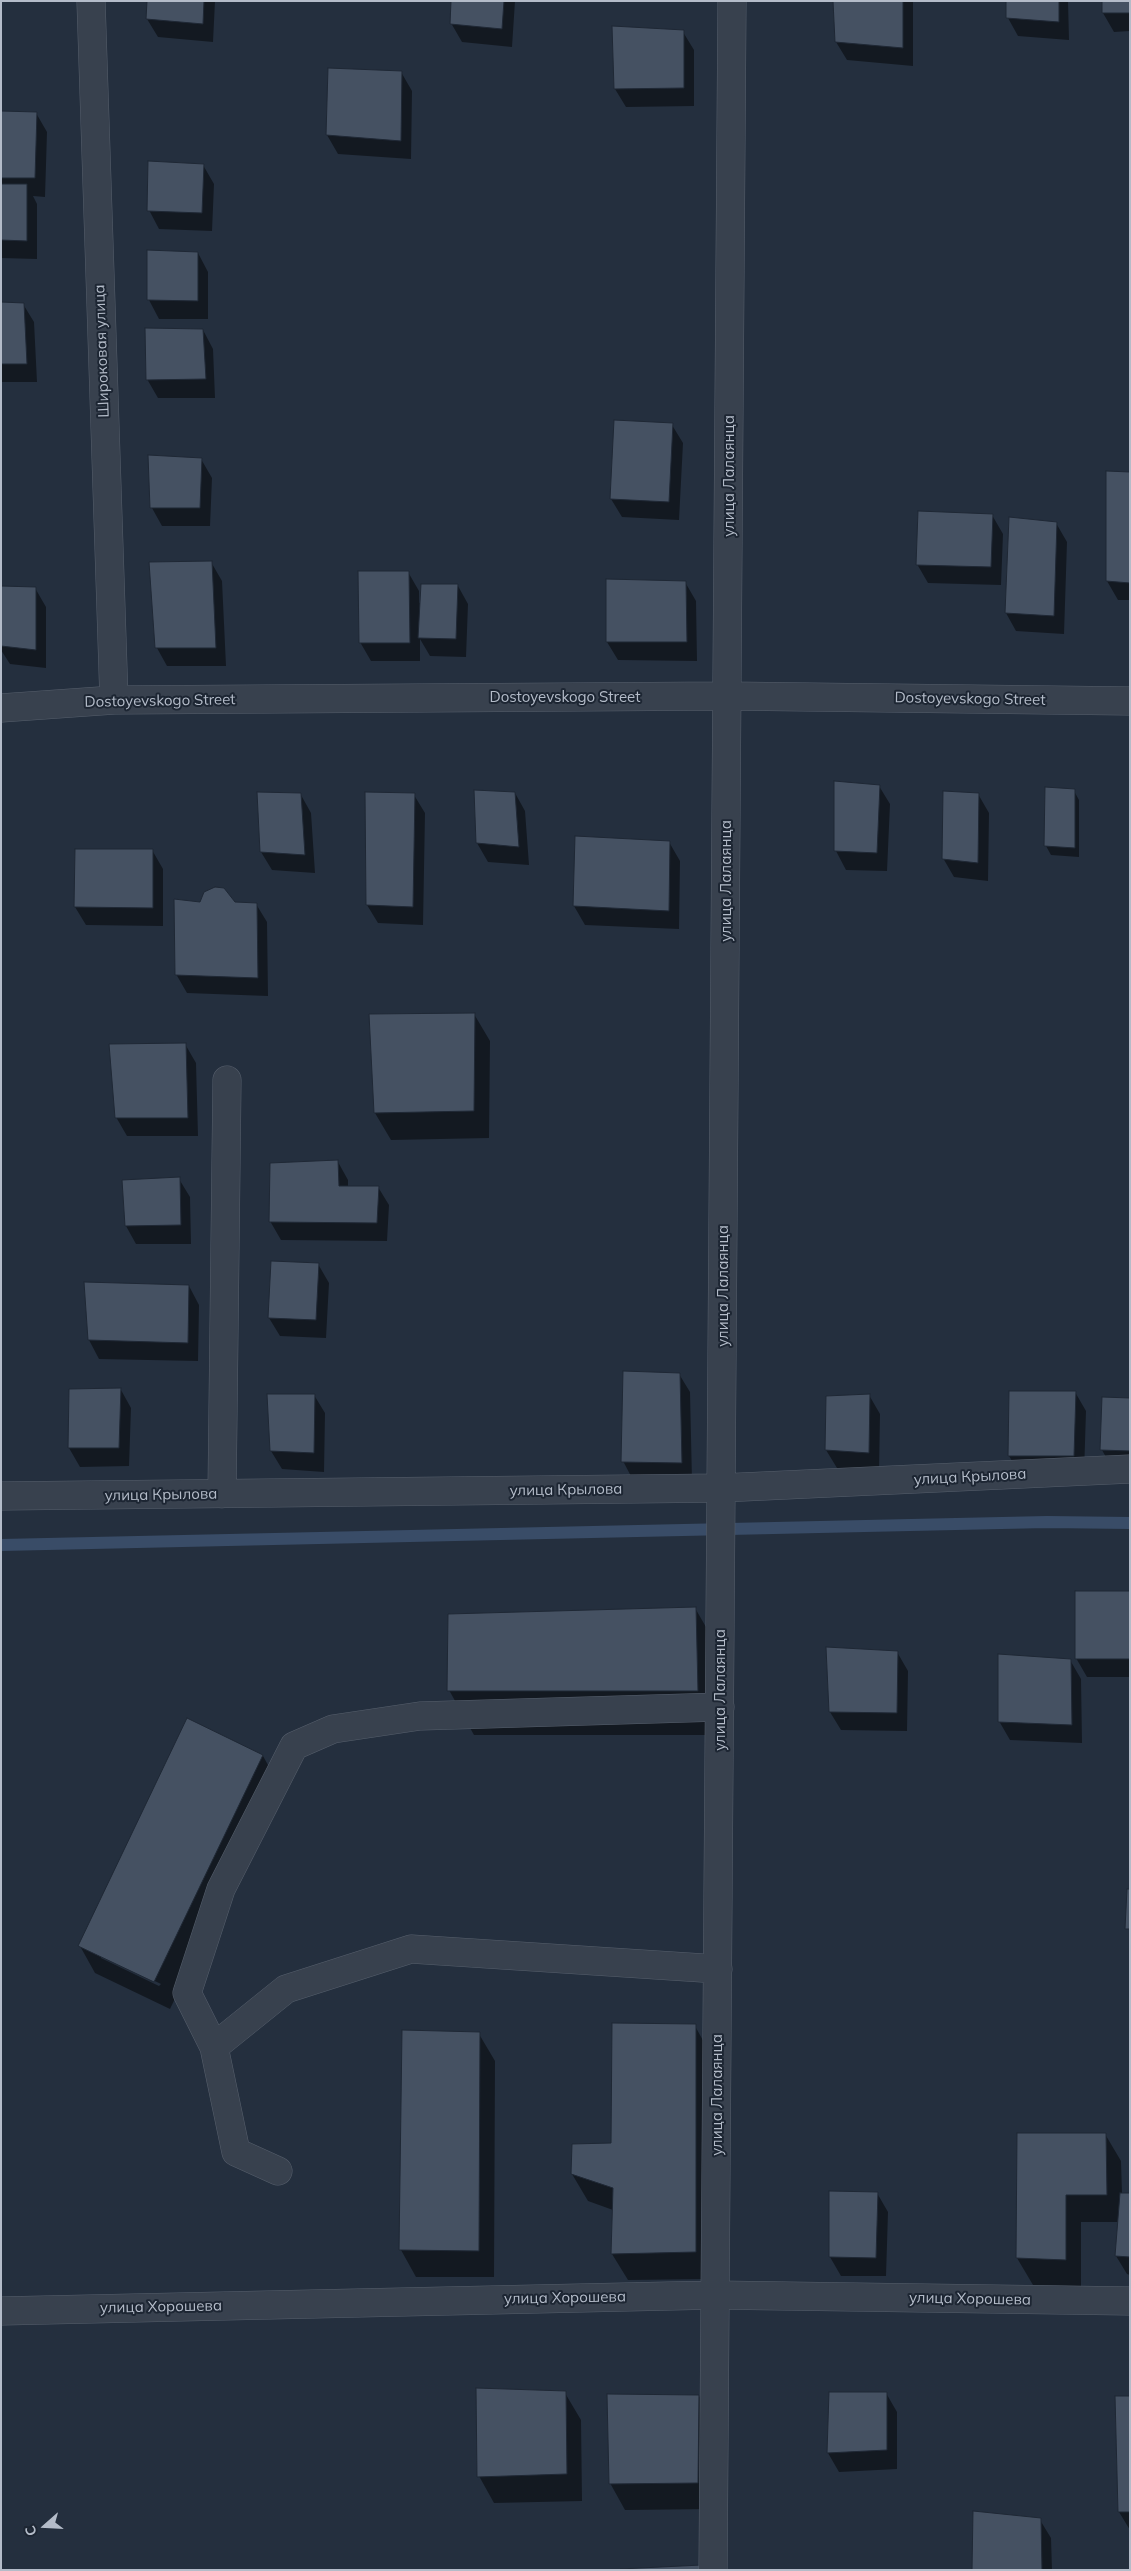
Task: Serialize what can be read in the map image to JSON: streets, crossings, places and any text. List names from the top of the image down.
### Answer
{
  "streets": {
    "street": [
      "Широковая улица",
      "улица Лалаянца",
      "Dostoyevskogo Street",
      "улица Крылова",
      "улица Хорошева"
    ]
  },
  "crossings": [
    ["Широковая улица", "Dostoyevskogo Street"],
    ["улица Лалаянца", "Dostoyevskogo Street"],
    ["улица Лалаянца", "улица Крылова"],
    ["улица Лалаянца", "улица Хорошева"]
  ],
  "north": "left"
}
